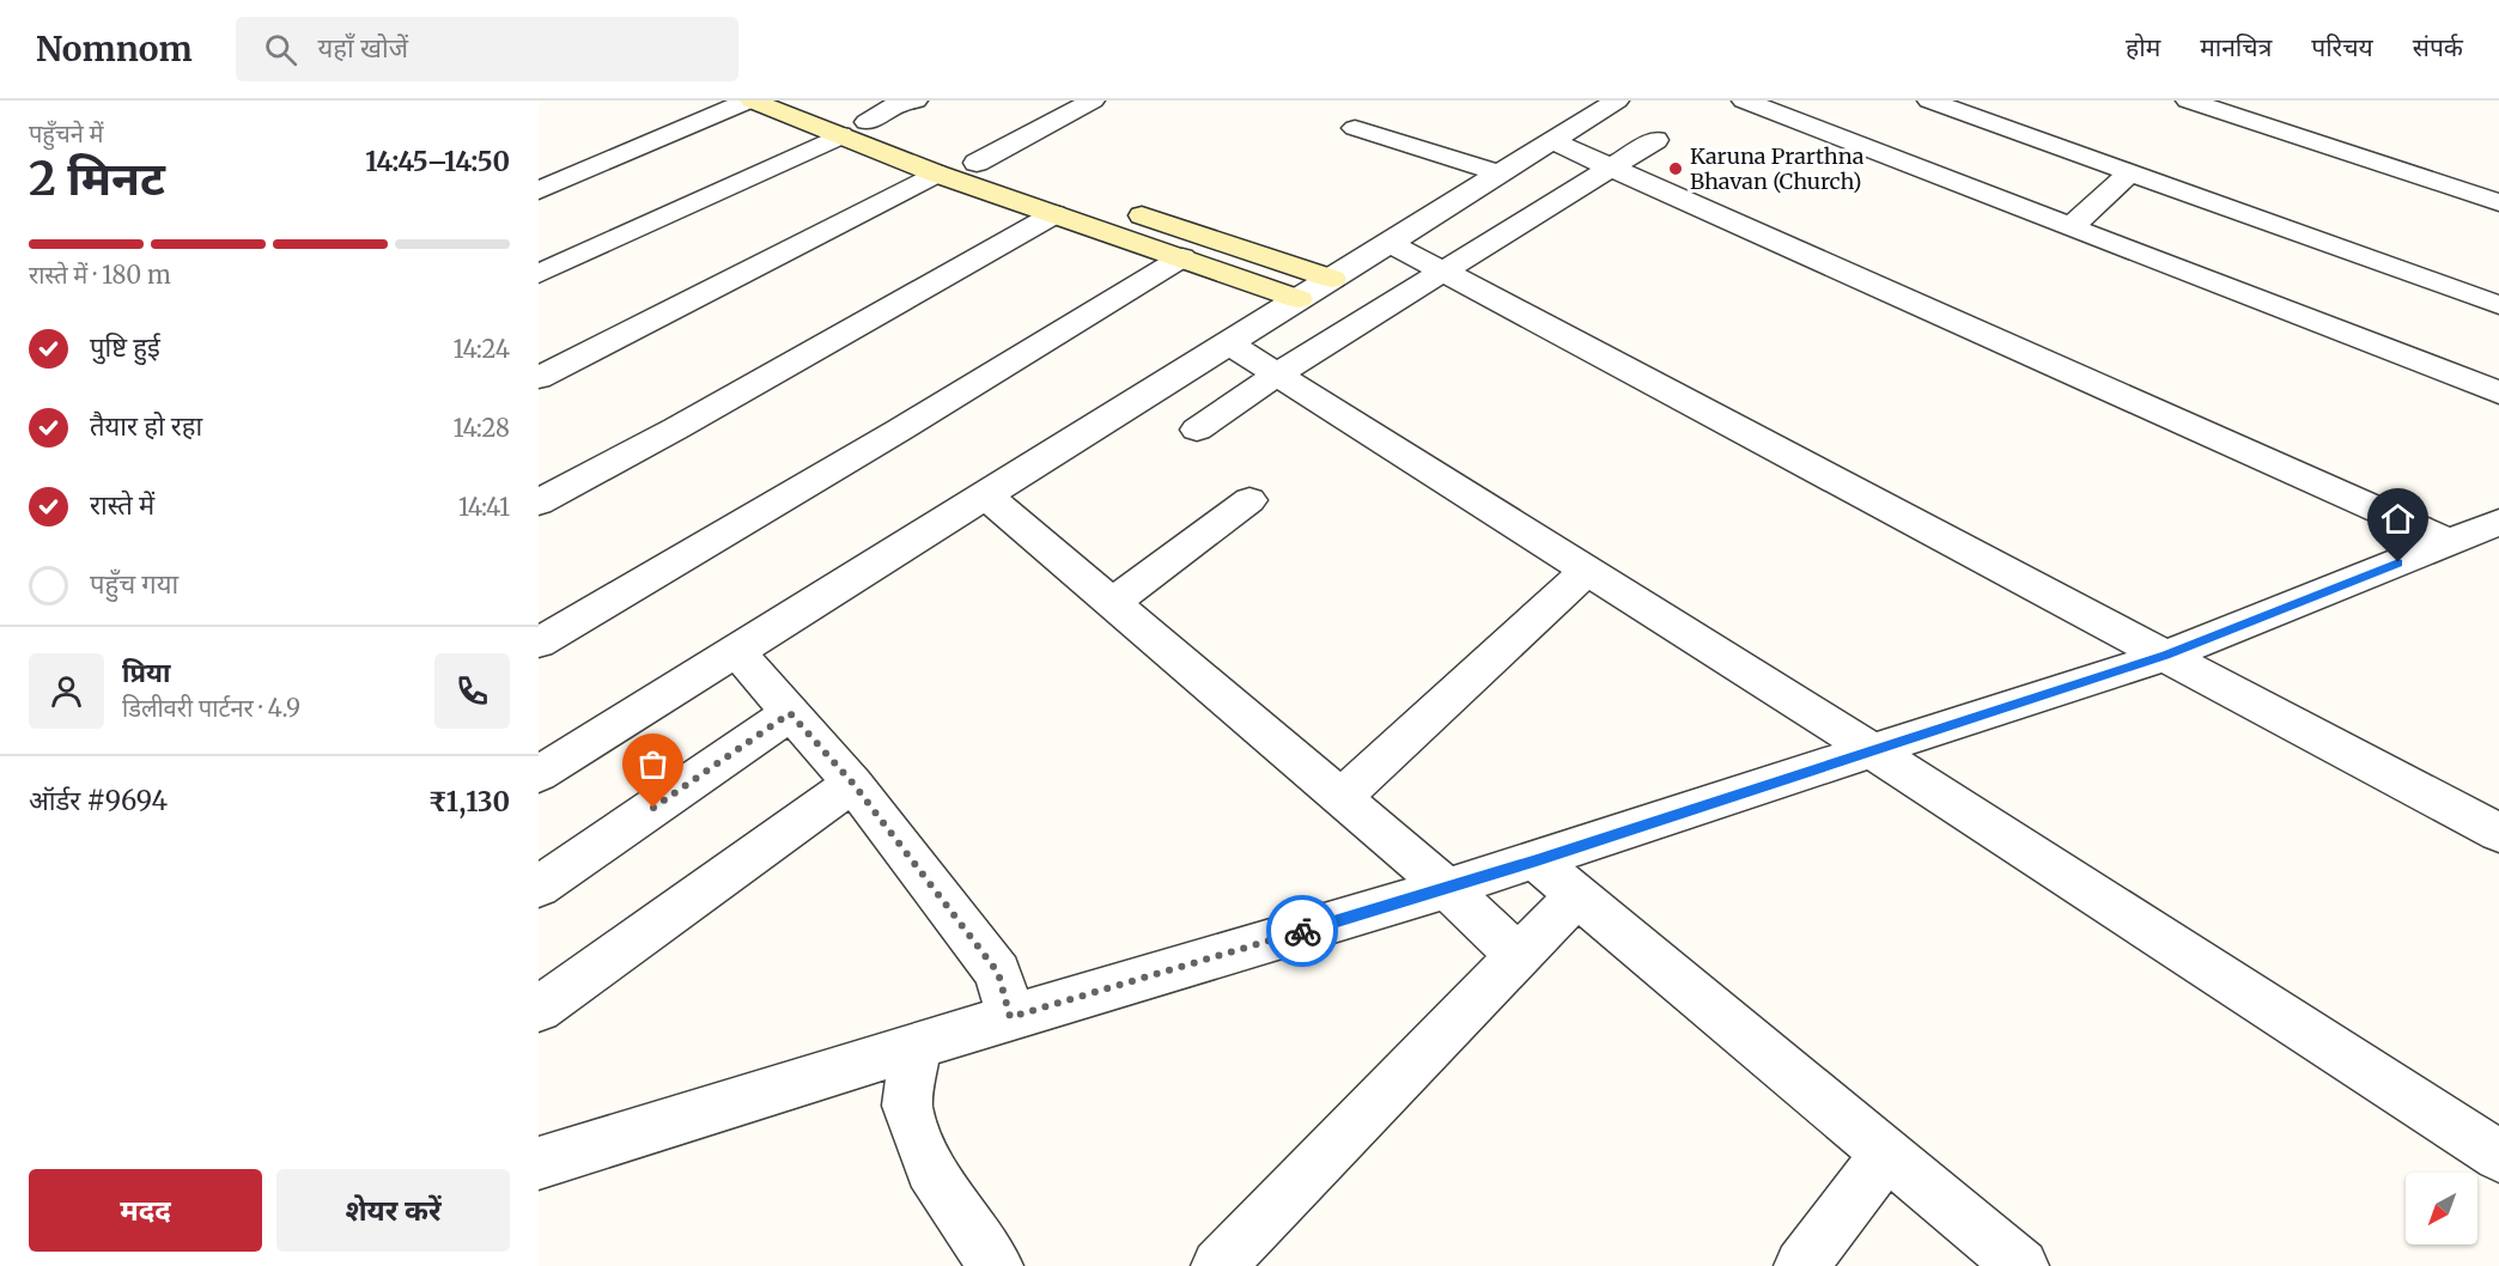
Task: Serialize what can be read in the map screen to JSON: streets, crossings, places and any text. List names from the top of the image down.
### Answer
{
  "places": ["Karuna Prarthna Bhavan (Church)"],
  "north": "bottom left",
  "page": {
    "header": "Nomnom",
    "search": "यहाँ खोजें",
    "nav": [
      "होम",
      "मानचित्र",
      "परिचय",
      "संपर्क"
    ],
    "heading": ["2 मिनट", "पहुँचने में", "14:45–14:50"],
    "panel": [
      "प्रिया",
      "डिलीवरी पार्टनर · 4.9",
      "ऑर्डर #9694",
      "₹1,130"
    ],
    "bar": "रास्ते में · 180 m",
    "list": [
      ["पुष्टि हुई", "14:24"],
      ["तैयार हो रहा", "14:28"],
      ["रास्ते में", "14:41"],
      "पहुँच गया"
    ],
    "buttons": ["मदद", "शेयर करें"]
  }
}
